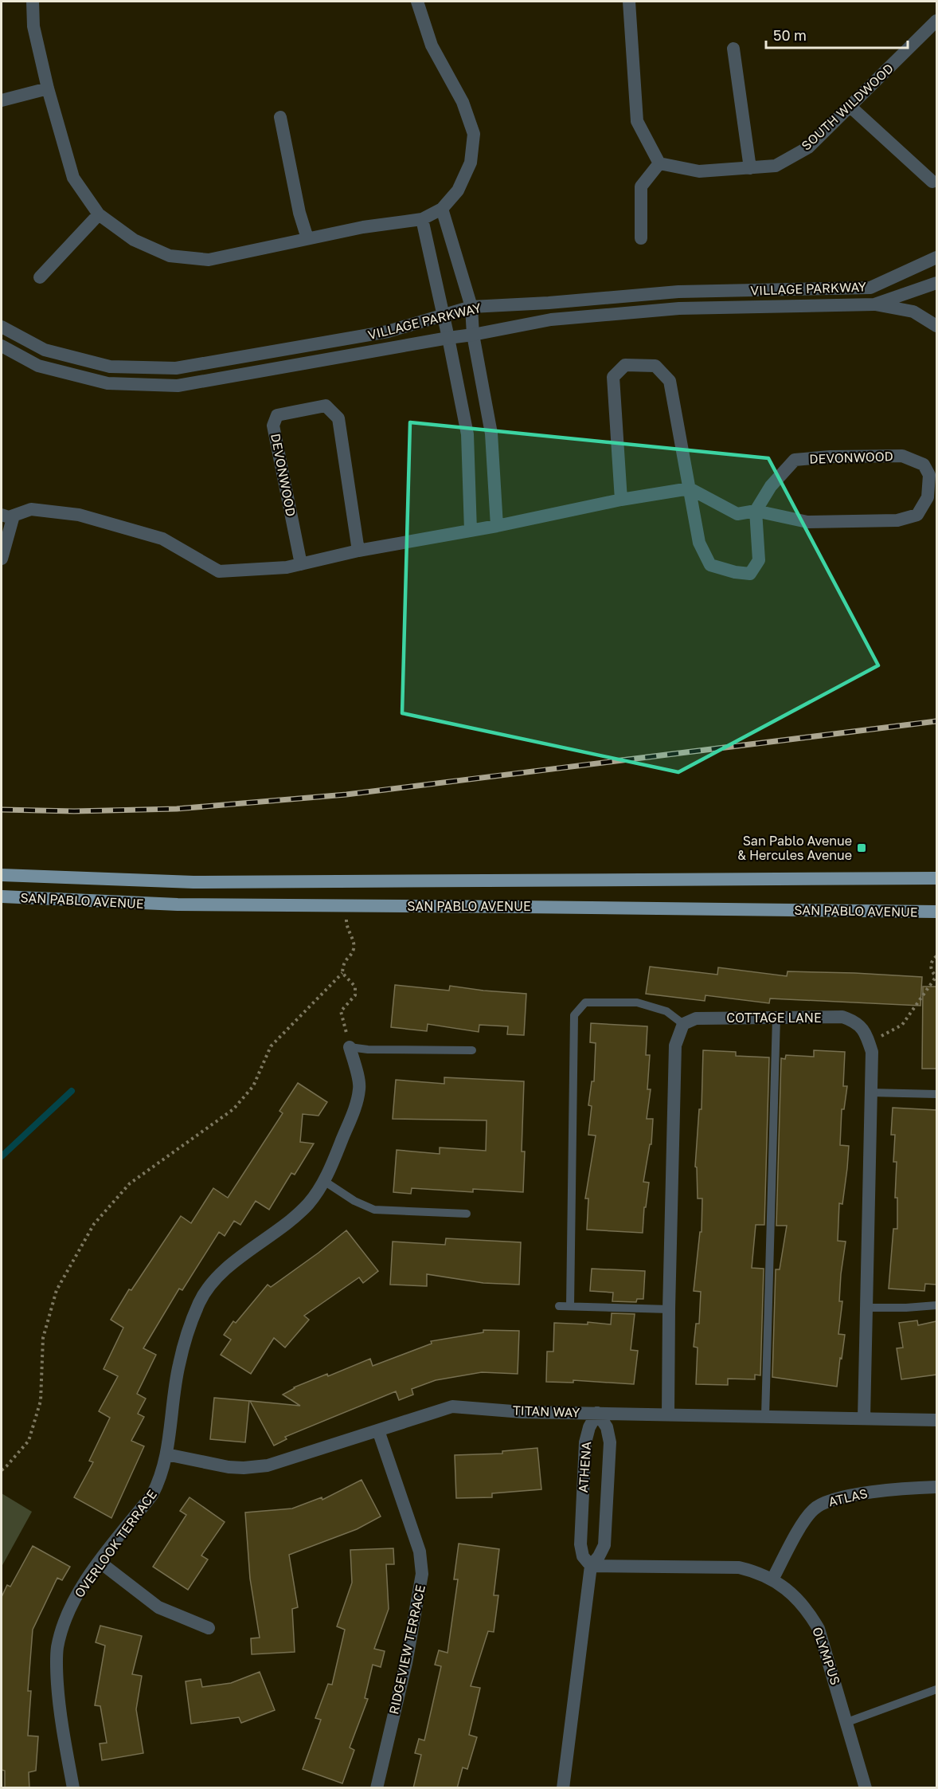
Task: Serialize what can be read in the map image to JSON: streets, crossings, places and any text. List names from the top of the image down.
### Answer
{
  "streets": {
    "main road": ["SAN PABLO AVENUE"],
    "street": [
      "SOUTH WILDWOOD",
      "VILLAGE PARKWAY",
      "DEVONWOOD",
      "COTTAGE LANE",
      "TITAN WAY",
      "ATHENA",
      "ATLAS",
      "OVERLOOK TERRACE",
      "RIDGEVIEW TERRACE",
      "OLYMPUS"
    ]
  },
  "crossings": [
    ["COTTAGE LANE", "TITAN WAY"],
    ["TITAN WAY", "ATHENA"],
    ["TITAN WAY", "OVERLOOK TERRACE"],
    ["TITAN WAY", "RIDGEVIEW TERRACE"],
    ["ATHENA", "OLYMPUS"],
    ["ATLAS", "OLYMPUS"]
  ],
  "places": {
    "transit": ["San Pablo Avenue & Hercules Avenue"]
  },
  "scale_bar": "50 m"
}
